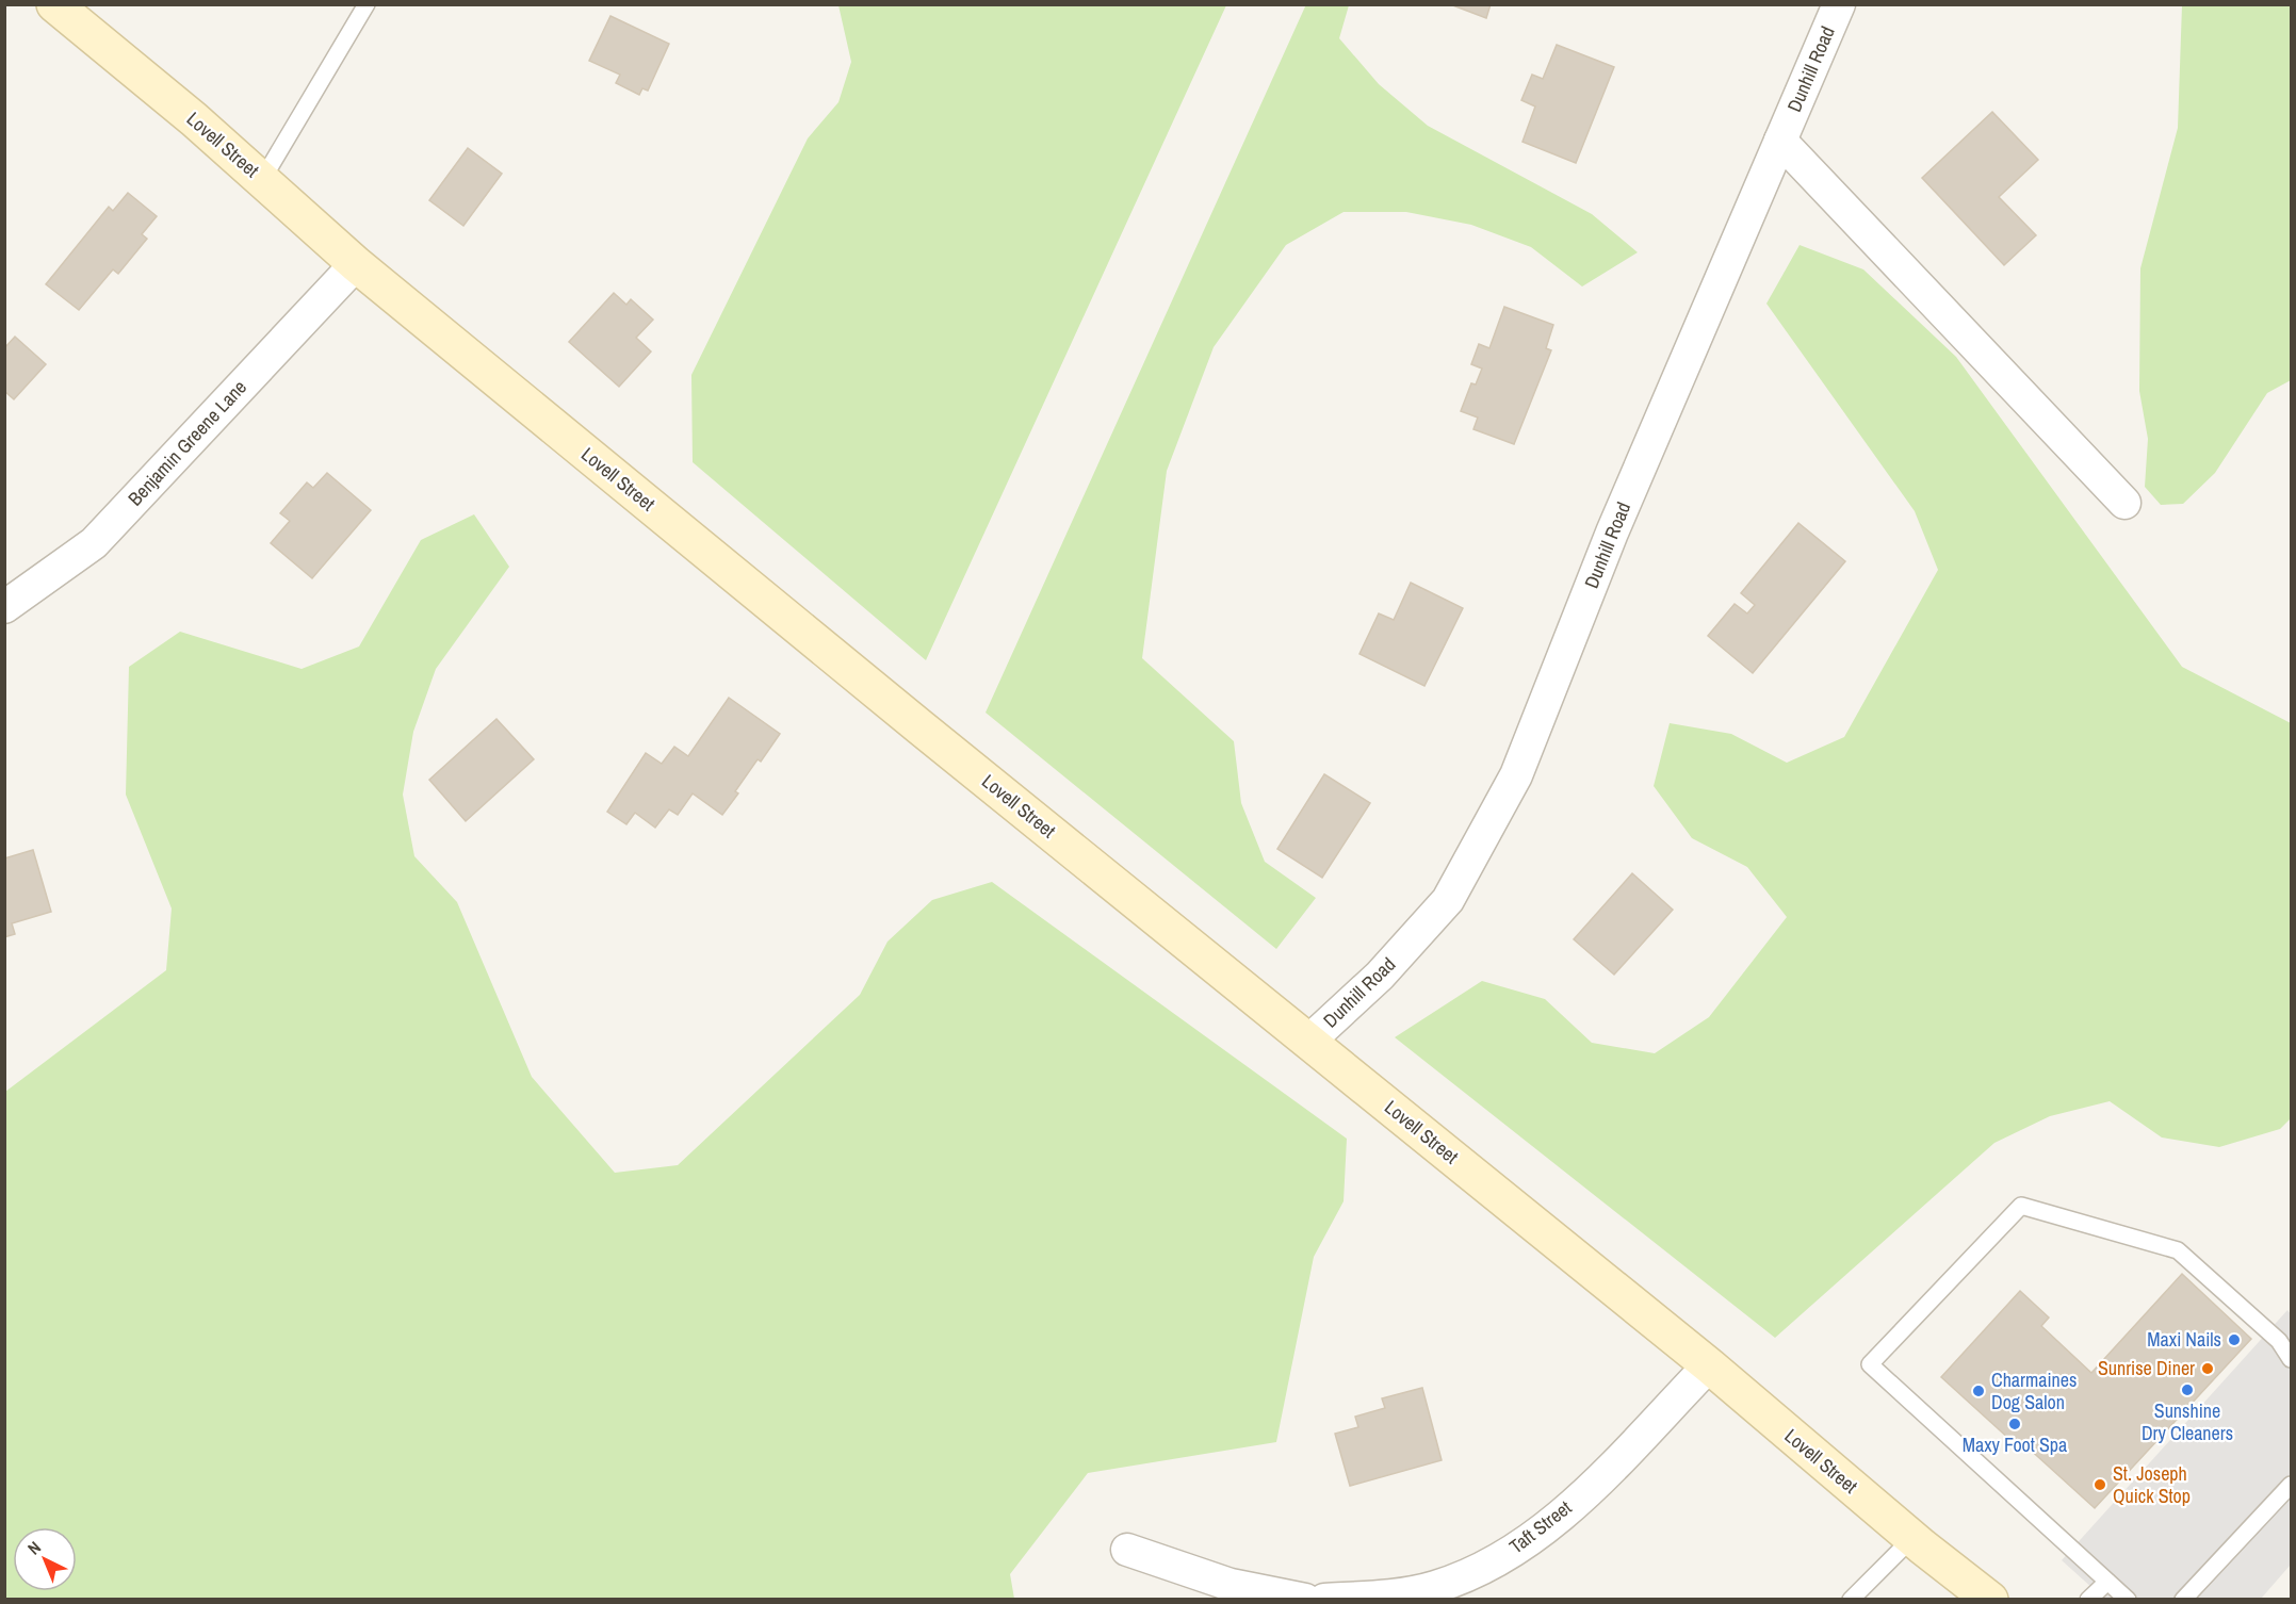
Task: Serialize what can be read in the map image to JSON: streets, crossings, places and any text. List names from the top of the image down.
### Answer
{
  "streets": {
    "street": [
      "Dunhill Road",
      "Lovell Street",
      "Benjamin Greene Lane",
      "Taft Street"
    ]
  },
  "crossings": [
    ["Dunhill Road", "Lovell Street"],
    ["Lovell Street", "Benjamin Greene Lane"],
    ["Lovell Street", "Taft Street"]
  ],
  "places": [
    "Maxi Nails",
    "Sunrise Diner",
    "Sunshine Dry Cleaners",
    "Charmaines Dog Salon",
    "Maxy Foot Spa",
    "St. Joseph Quick Stop"
  ],
  "north": "top left"
}
